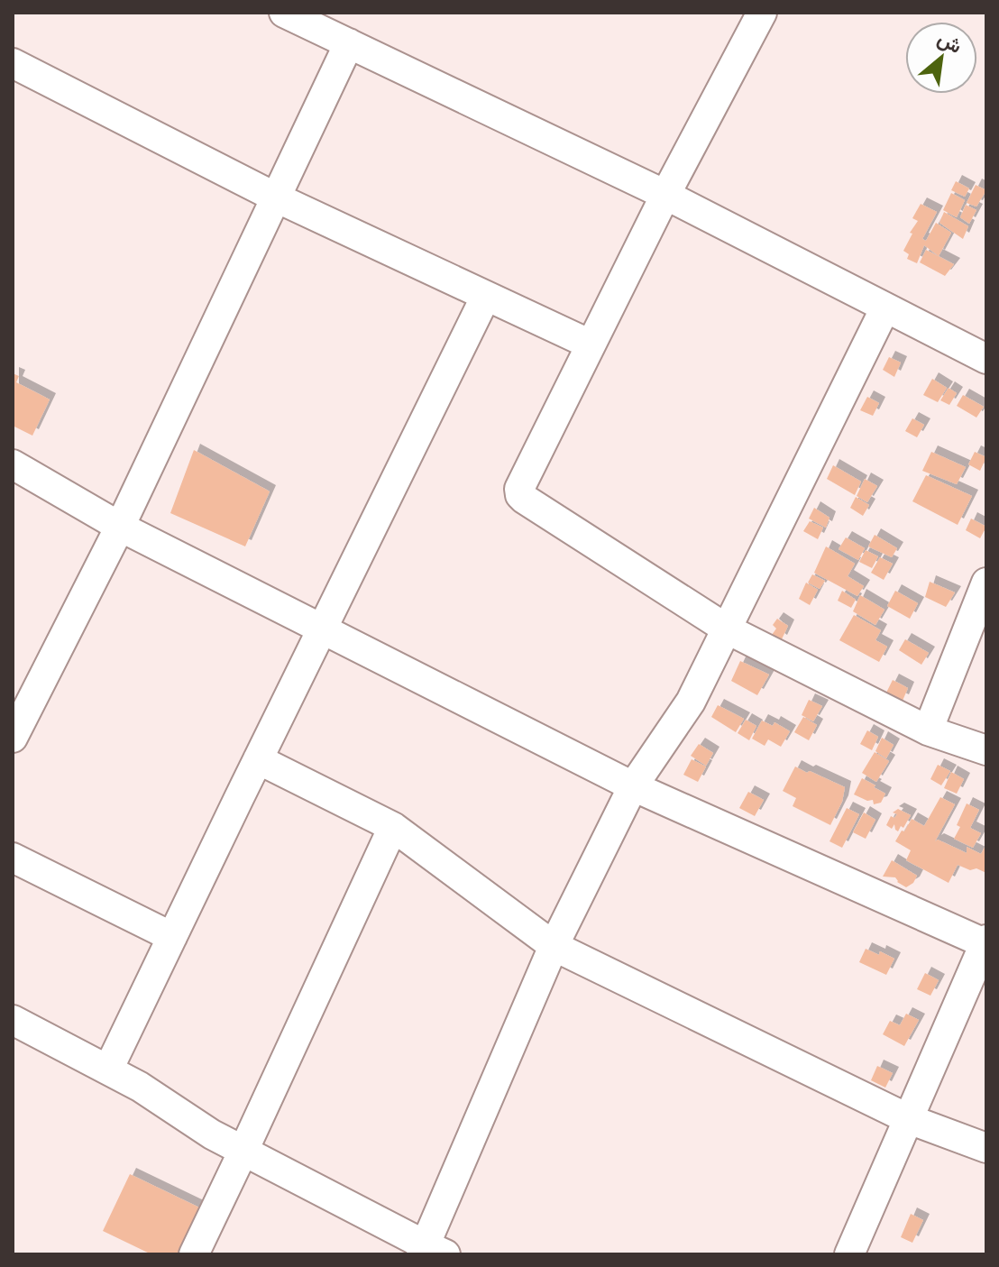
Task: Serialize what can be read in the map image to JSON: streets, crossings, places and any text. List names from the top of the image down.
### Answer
{
  "north": "top right"
}
